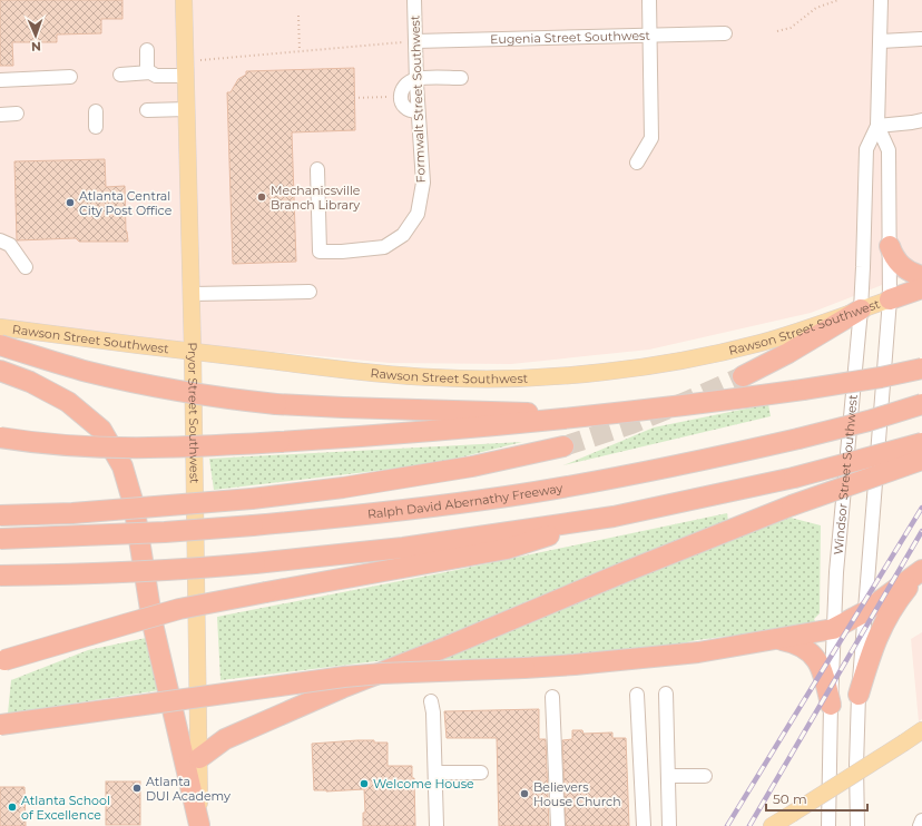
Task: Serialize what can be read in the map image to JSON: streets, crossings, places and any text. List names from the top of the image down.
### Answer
{
  "streets": {
    "highway": ["Ralph David Abernathy Freeway"],
    "main road": ["Rawson Street Southwest", "Pryor Street Southwest"],
    "street": ["Eugenia Street Southwest", "Formwalt Street Southwest", "Windsor Street Southwest"]
  },
  "crossings": [
    ["Eugenia Street Southwest", "Formwalt Street Southwest"],
    ["Rawson Street Southwest", "Pryor Street Southwest"],
    ["Rawson Street Southwest", "Windsor Street Southwest"]
  ],
  "places": [
    "Mechanicsville Branch Library",
    "Atlanta Central City Post Office",
    "Welcome House",
    "Atlanta DUI Academy",
    "Believers House Church",
    "Atlanta School of Excellence"
  ],
  "scale_bar": "50 m",
  "north": "bottom"
}
